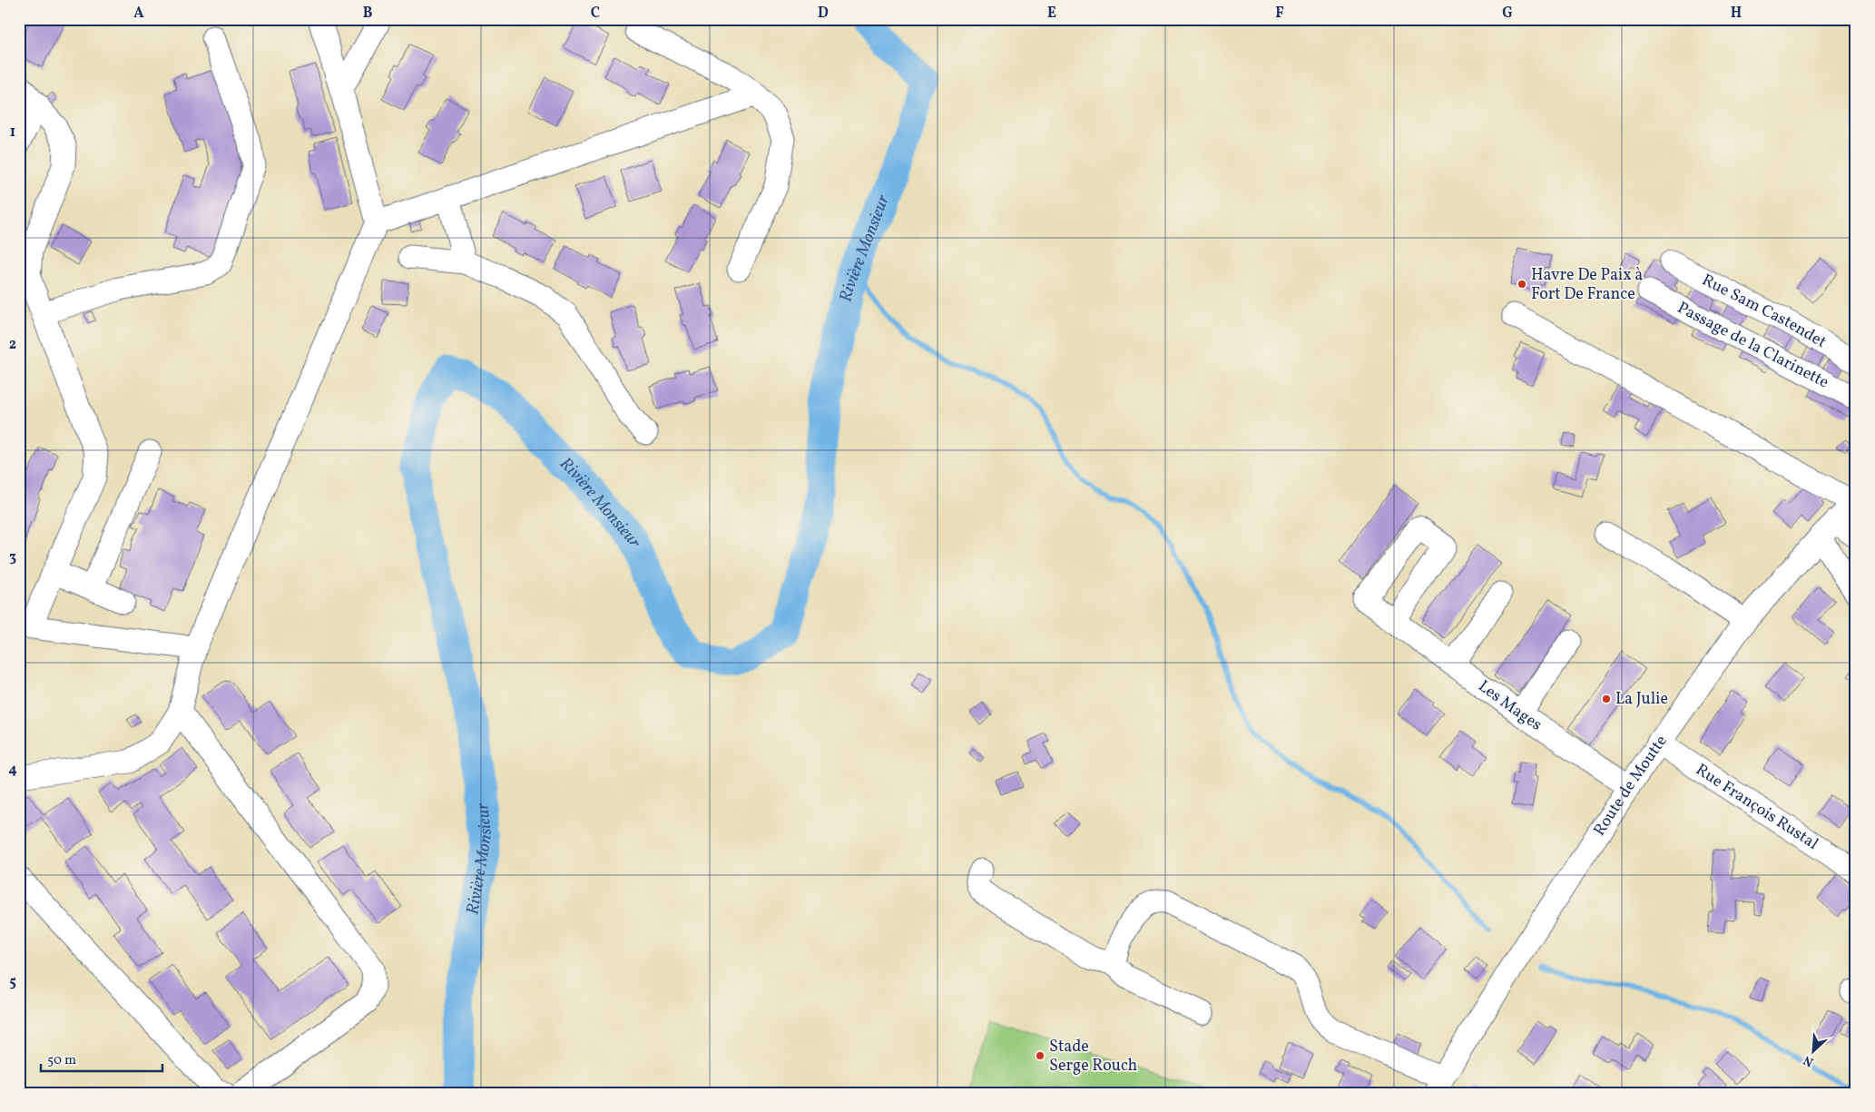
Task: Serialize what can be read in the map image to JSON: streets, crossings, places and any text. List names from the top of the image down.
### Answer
{
  "streets": {
    "street": [
      "Rue Sam Castendet",
      "Passage de la Clarinette",
      "Les Mages",
      "Route de Moutte",
      "Rue François Rustal"
    ]
  },
  "crossings": [
    ["Les Mages", "Route de Moutte"],
    ["Route de Moutte", "Rue François Rustal"]
  ],
  "water": ["Rivière Monsieur"],
  "places": ["Havre De Paix à Fort De France", "La Julie", "Stade Serge Rouch"],
  "scale_bar": "50 m",
  "north": "bottom left",
  "grid": {
    "columns": [
      "A",
      "B",
      "C",
      "D",
      "E",
      "F",
      "G",
      "H"
    ],
    "rows": [
      "1",
      "2",
      "3",
      "4",
      "5"
    ]
  }
}
